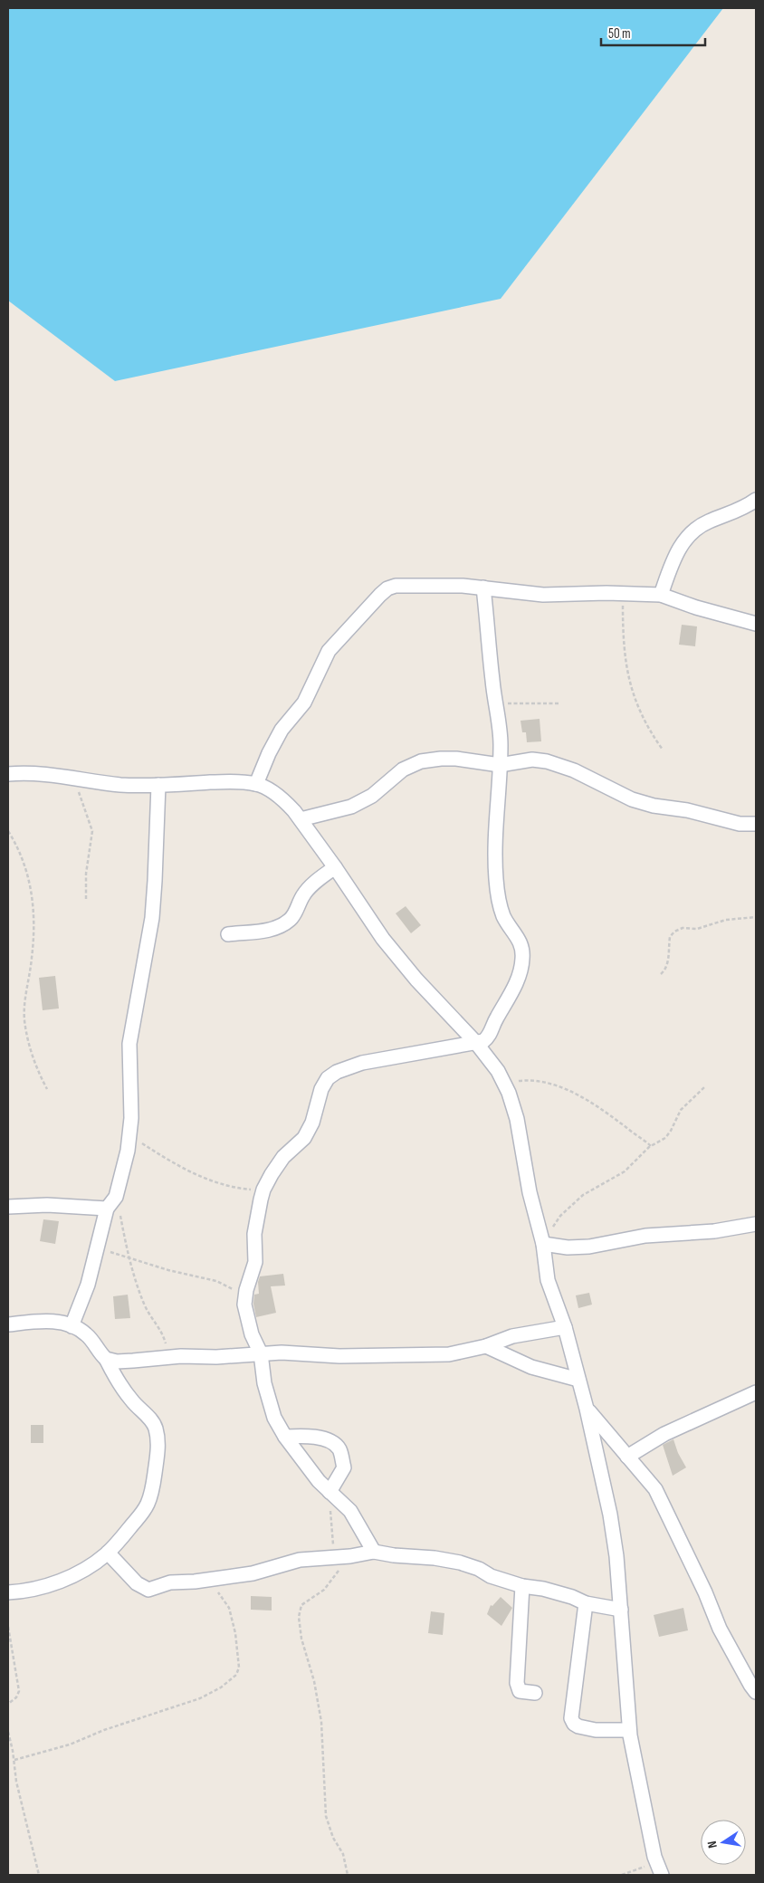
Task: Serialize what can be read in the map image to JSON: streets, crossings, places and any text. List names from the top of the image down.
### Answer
{
  "scale_bar": "50 m",
  "north": "left"
}
